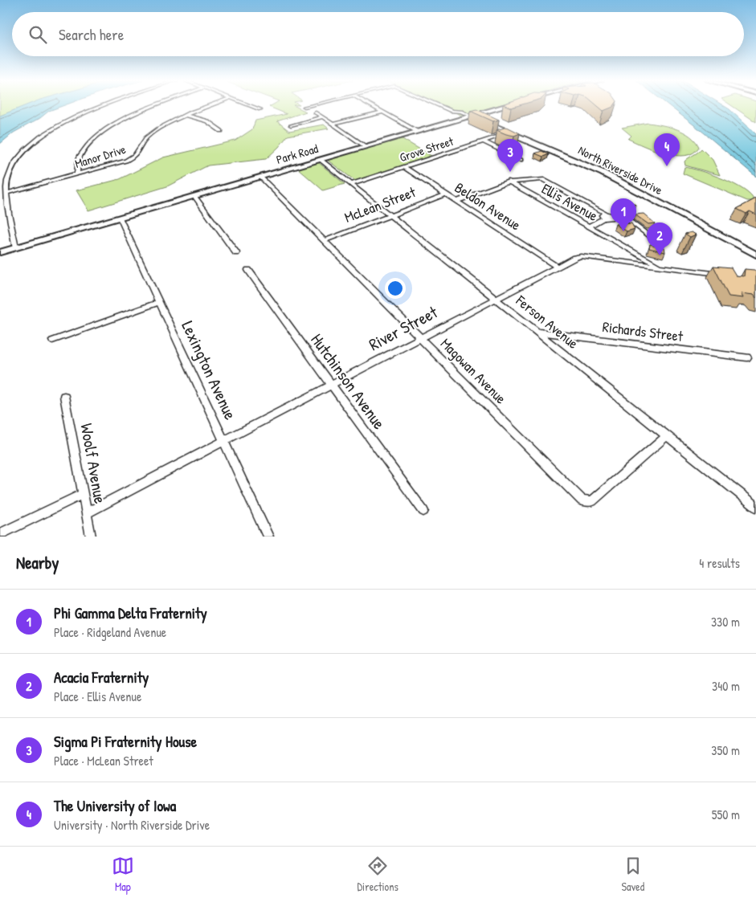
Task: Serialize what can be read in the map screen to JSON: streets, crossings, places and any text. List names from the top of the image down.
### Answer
{
  "streets": {
    "street": [
      "Grove Street",
      "Park Road",
      "Manor Drive",
      "North Riverside Drive",
      "Ellis Avenue",
      "McLean Street",
      "Beldon Avenue",
      "Ferson Avenue",
      "River Street",
      "Richards Street",
      "Lexington Avenue",
      "Magowan Avenue",
      "Hutchinson Avenue",
      "Woolf Avenue"
    ]
  },
  "crossings": [
    ["Grove Street", "North Riverside Drive"],
    ["Grove Street", "Beldon Avenue"],
    ["Grove Street", "Ferson Avenue"],
    ["Park Road", "North Riverside Drive"],
    ["Park Road", "Ferson Avenue"],
    ["Park Road", "Lexington Avenue"],
    ["Park Road", "Magowan Avenue"],
    ["Ellis Avenue", "River Street"],
    ["McLean Street", "Beldon Avenue"],
    ["McLean Street", "Ferson Avenue"],
    ["McLean Street", "Magowan Avenue"],
    ["Beldon Avenue", "River Street"],
    ["Ferson Avenue", "River Street"],
    ["Ferson Avenue", "Richards Street"],
    ["Ferson Avenue", "Magowan Avenue"],
    ["River Street", "Lexington Avenue"],
    ["River Street", "Magowan Avenue"],
    ["River Street", "Hutchinson Avenue"],
    ["River Street", "Woolf Avenue"]
  ],
  "page": {
    "search": "Search here",
    "pins": [
      "4",
      "3",
      "1",
      "2"
    ],
    "heading": ["Nearby", "4 results"],
    "list": [
      {
        "mark": "1",
        "name": "Phi Gamma Delta Fraternity",
        "note": "Place · Ridgeland Avenue",
        "value": "330 m"
      },
      {
        "mark": "2",
        "name": "Acacia Fraternity",
        "note": "Place · Ellis Avenue",
        "value": "340 m"
      },
      {
        "mark": "3",
        "name": "Sigma Pi Fraternity House",
        "note": "Place · McLean Street",
        "value": "350 m"
      },
      {
        "mark": "4",
        "name": "The University of Iowa",
        "note": "University · North Riverside Drive",
        "value": "550 m"
      }
    ],
    "nav": ["Map", "Directions", "Saved"]
  }
}
